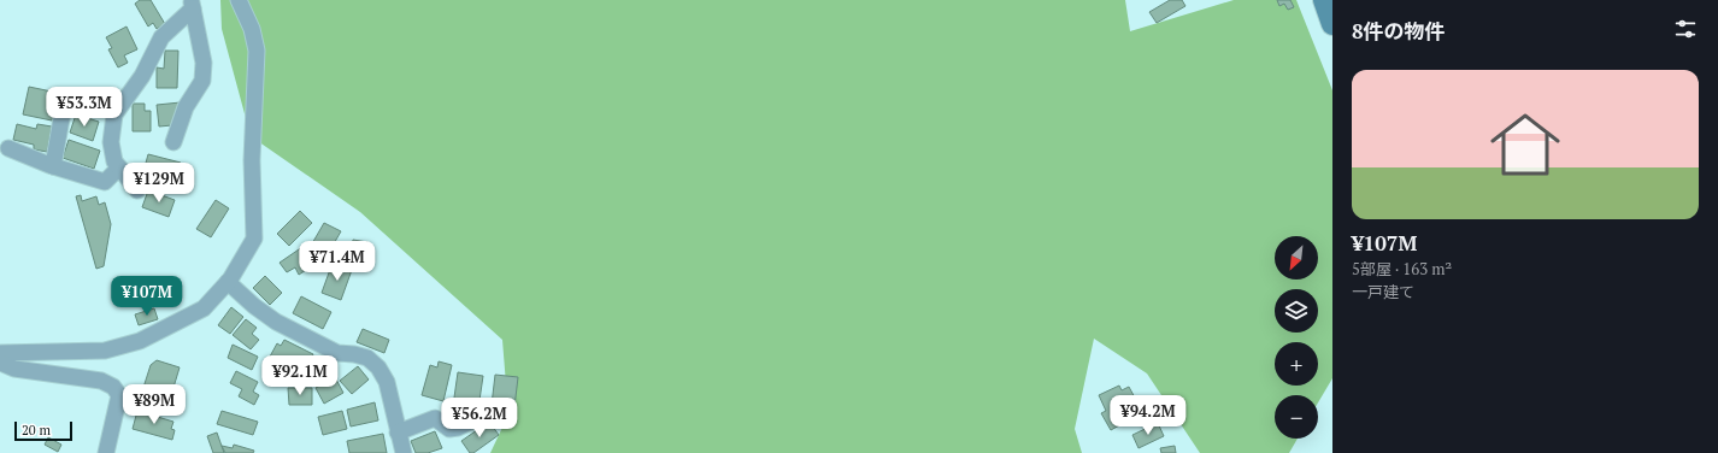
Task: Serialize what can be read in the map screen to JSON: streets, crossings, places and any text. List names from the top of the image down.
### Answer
{
  "scale_bar": "20 m",
  "north": "bottom left",
  "page": {
    "heading": "8件の物件",
    "list": [
      {
        "name": "¥107M",
        "note": "5部屋 · 163 m² · 一戸建て"
      }
    ],
    "price": [
      "¥53.3M",
      "¥129M",
      "¥71.4M",
      "¥107M",
      "¥92.1M",
      "¥89M",
      "¥94.2M",
      "¥56.2M"
    ],
    "map_buttons": ["+", "−"],
    "scale": "20 m"
  }
}
